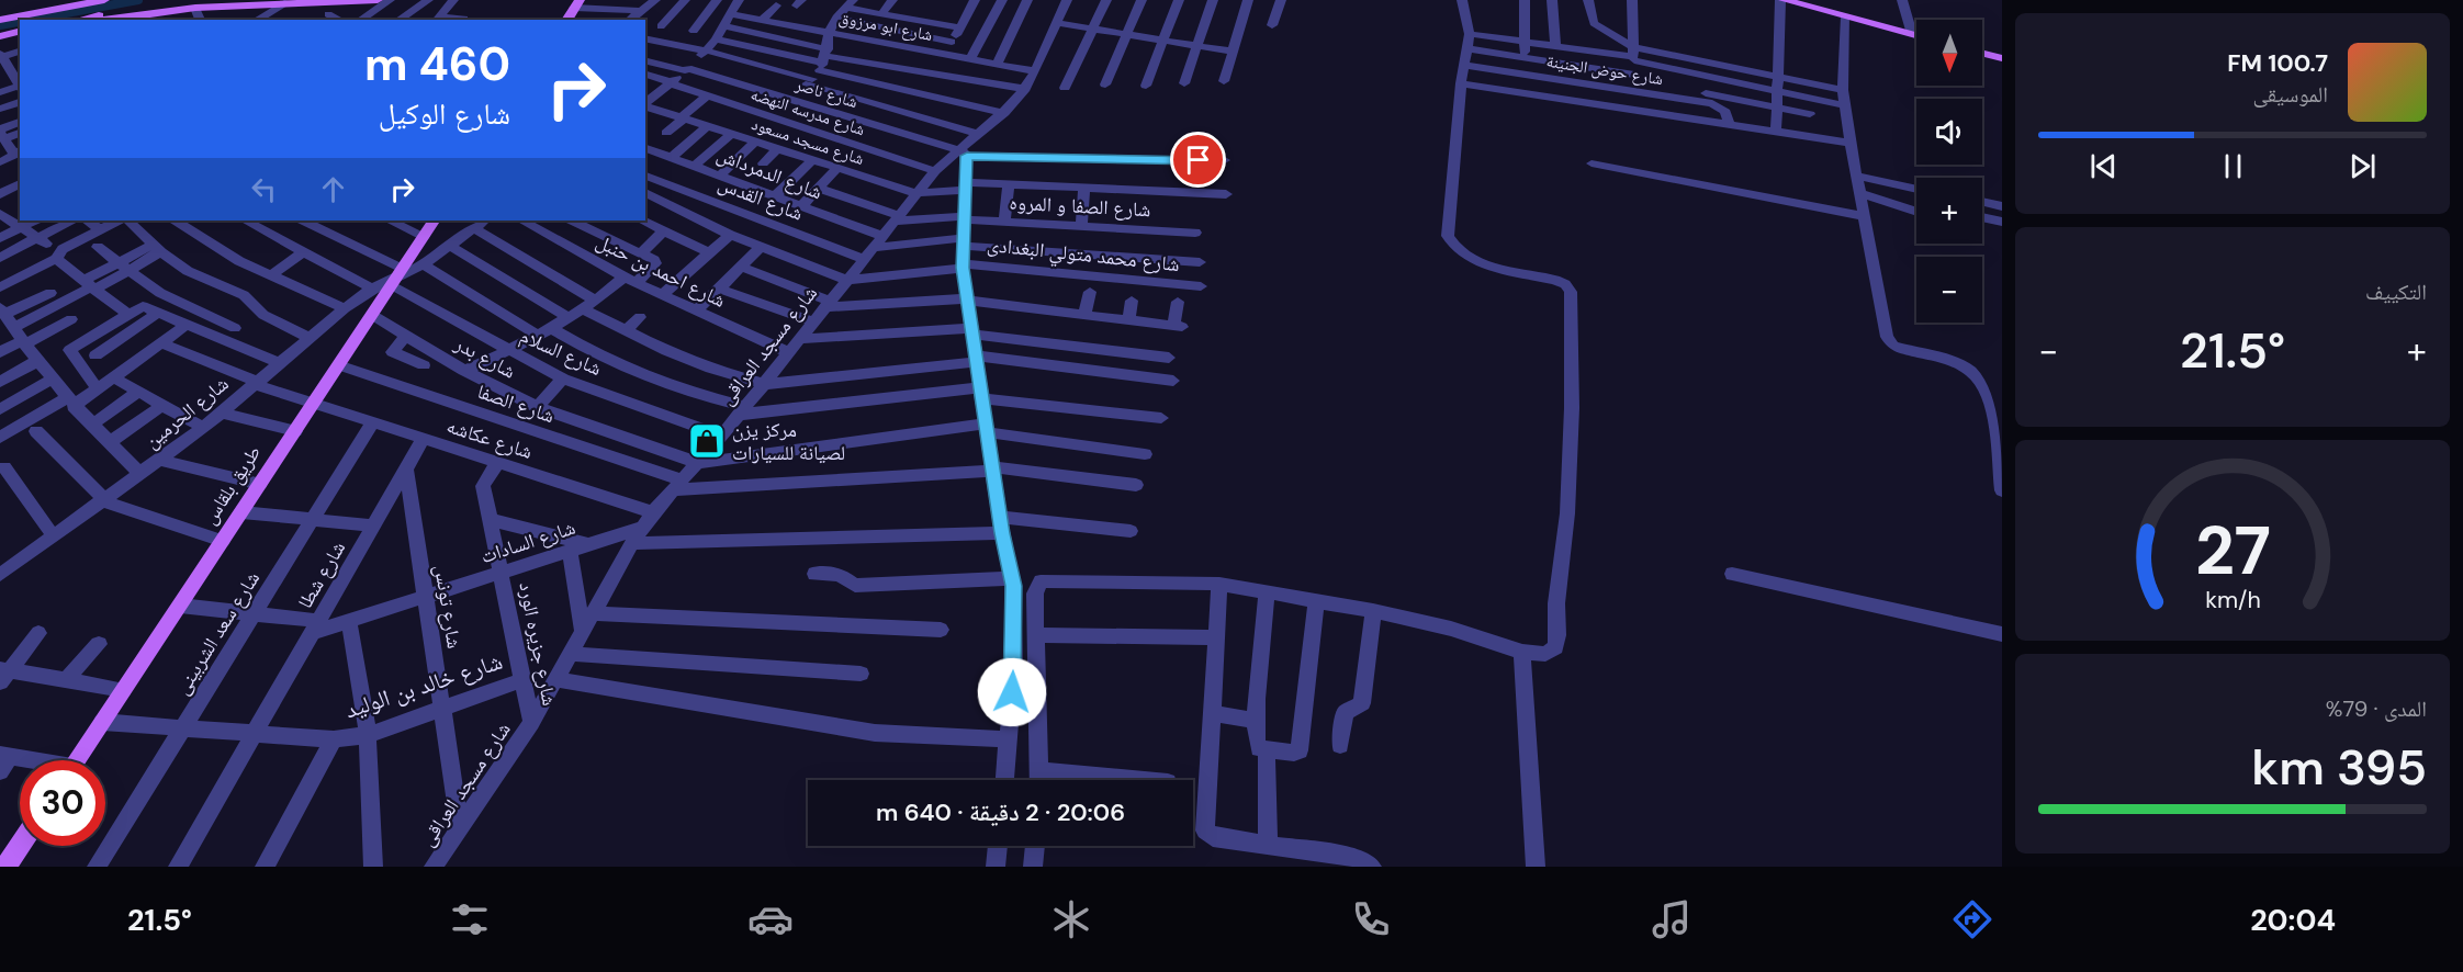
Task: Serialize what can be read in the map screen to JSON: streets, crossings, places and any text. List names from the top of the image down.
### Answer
{
  "streets": {
    "main road": ["طريق بلقاس"],
    "street": [
      "شارع ابو مرزوق",
      "شارع حوض الجنينة",
      "شارع ناصر",
      "شارع مدرسه النهضه",
      "شارع مسجد مسعود",
      "شارع الدمرداش",
      "شارع القدس",
      "شارع الصفا و المروه",
      "شارع محمد متولي البغدادى",
      "شارع احمد بن حنبل",
      "شارع مسجد العراقى",
      "شارع السلام",
      "شارع بدر",
      "شارع الصفا",
      "شارع الحرمين",
      "شارع عكاشه",
      "شارع السادات",
      "شارع شطا",
      "شارع تونس",
      "شارع سعد الشربينى",
      "شارع جزيره الورد",
      "شارع خالد بن الوليد"
    ]
  },
  "crossings": [
    ["شارع ابو مرزوق", "شارع مسجد العراقى"],
    ["شارع ناصر", "شارع مسجد العراقى"],
    ["شارع مدرسه النهضه", "شارع مسجد العراقى"],
    ["شارع مسجد مسعود", "شارع مسجد العراقى"],
    ["شارع الدمرداش", "شارع مسجد العراقى"],
    ["شارع القدس", "شارع مسجد العراقى"],
    ["شارع الصفا و المروه", "شارع مسجد العراقى"],
    ["شارع محمد متولي البغدادى", "شارع مسجد العراقى"],
    ["شارع احمد بن حنبل", "شارع مسجد العراقى"],
    ["شارع مسجد العراقى", "شارع السلام"],
    ["شارع مسجد العراقى", "شارع بدر"],
    ["شارع مسجد العراقى", "شارع الصفا"],
    ["شارع مسجد العراقى", "شارع عكاشه"],
    ["شارع مسجد العراقى", "شارع السادات"],
    ["شارع مسجد العراقى", "شارع تونس"],
    ["شارع مسجد العراقى", "شارع جزيره الورد"],
    ["شارع السلام", "شارع الحرمين"],
    ["شارع السلام", "طريق بلقاس"],
    ["شارع بدر", "طريق بلقاس"],
    ["شارع الصفا", "طريق بلقاس"],
    ["شارع الحرمين", "شارع عكاشه"],
    ["شارع الحرمين", "طريق بلقاس"],
    ["شارع عكاشه", "طريق بلقاس"],
    ["شارع عكاشه", "شارع شطا"],
    ["شارع عكاشه", "شارع سعد الشربينى"],
    ["شارع عكاشه", "شارع جزيره الورد"],
    ["طريق بلقاس", "شارع السادات"],
    ["طريق بلقاس", "شارع خالد بن الوليد"],
    ["شارع السادات", "شارع شطا"],
    ["شارع السادات", "شارع تونس"],
    ["شارع السادات", "شارع سعد الشربينى"],
    ["شارع السادات", "شارع جزيره الورد"],
    ["شارع شطا", "شارع تونس"],
    ["شارع شطا", "شارع خالد بن الوليد"],
    ["شارع تونس", "شارع خالد بن الوليد"],
    ["شارع سعد الشربينى", "شارع خالد بن الوليد"],
    ["شارع جزيره الورد", "شارع خالد بن الوليد"]
  ],
  "places": {
    "shop": ["مركز يزن لصيانة للسيارات"]
  },
  "north": "bottom",
  "page": {
    "map_buttons": ["+", "−"],
    "turn": ["460 m", "شارع الوكيل"],
    "song": ["100.7 FM", "الموسيقى"],
    "tile": [
      "التكييف",
      ["المدى · 79%", "395 km"]
    ],
    "heat": ["−", "21.5°", "+"],
    "limit": "30",
    "trip": "20:06 · 2 دقيقة · 640 m",
    "tabs": ["20:04", "21.5°"],
    "gauge": ["27", "km/h"]
  }
}
